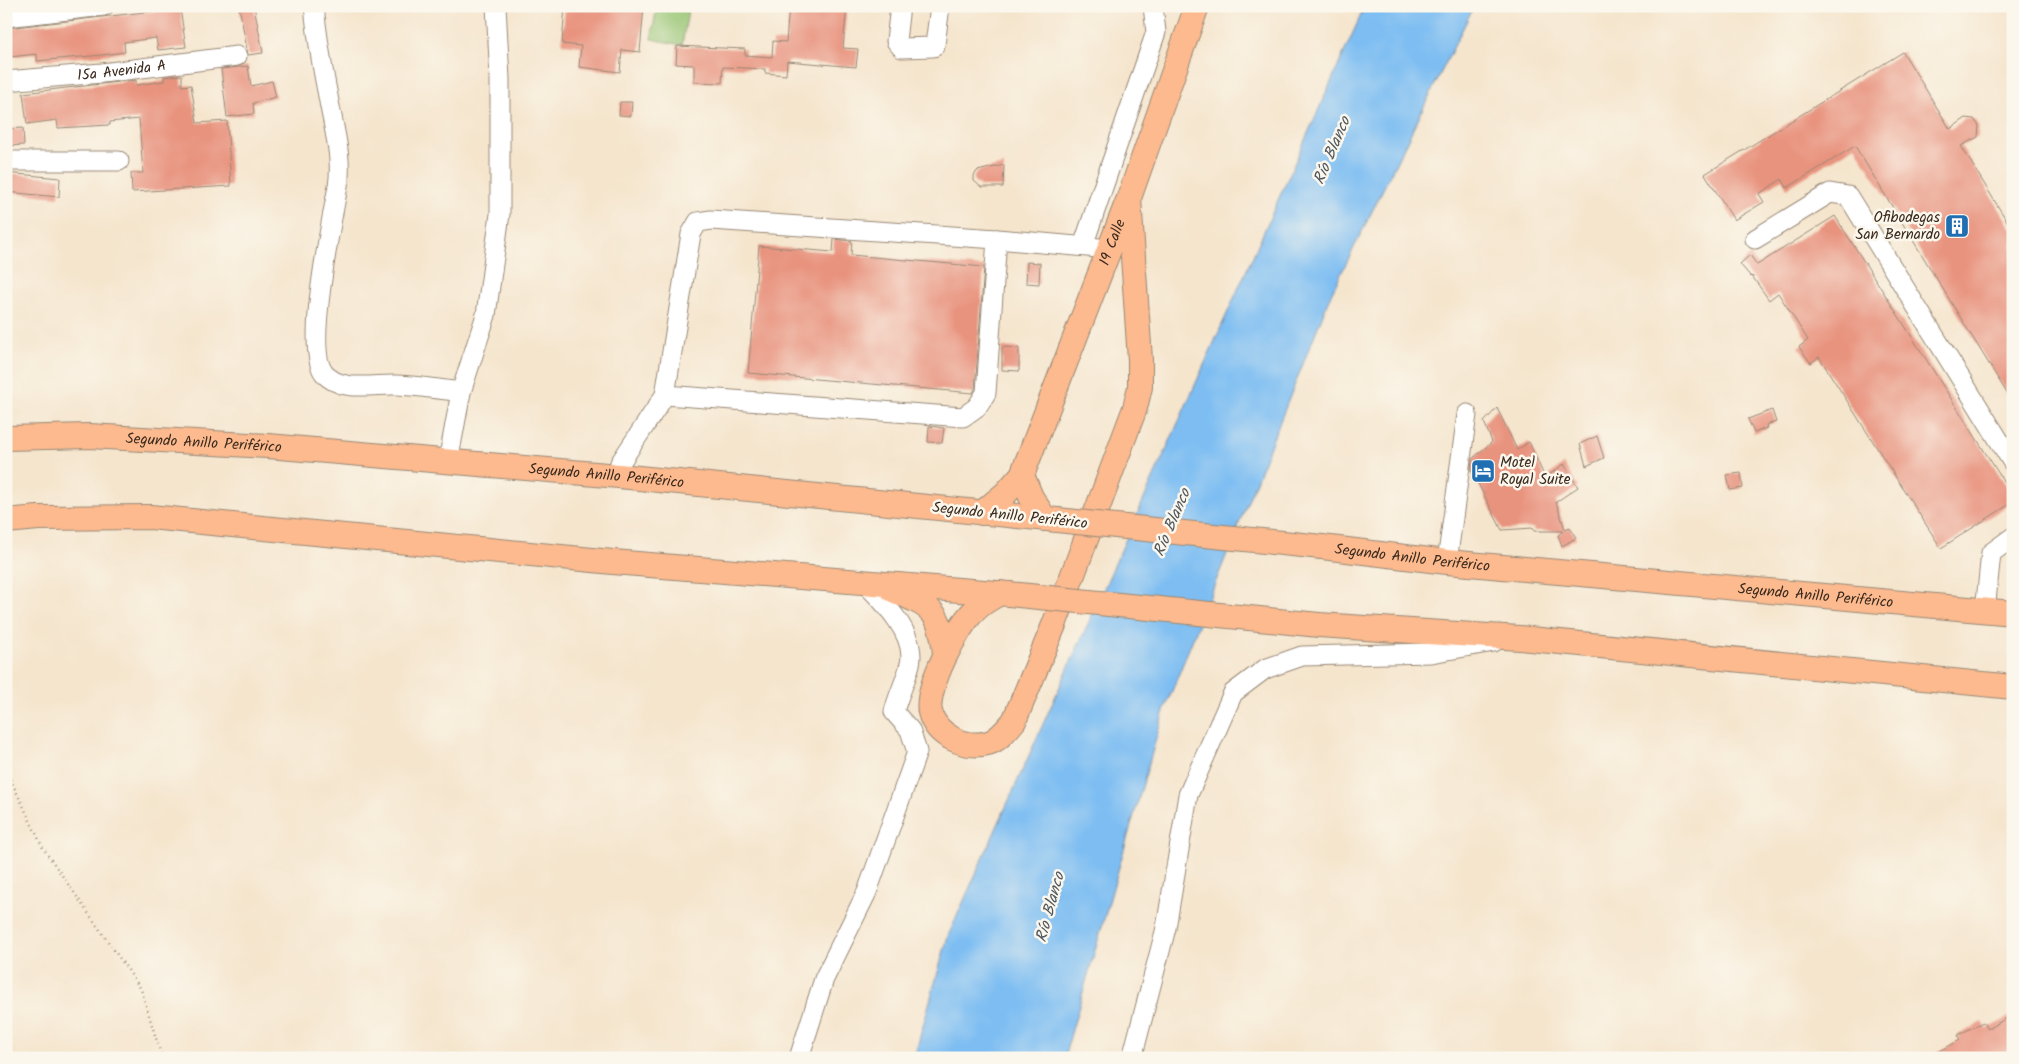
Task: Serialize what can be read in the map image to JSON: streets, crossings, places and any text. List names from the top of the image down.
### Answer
{
  "streets": {
    "main road": ["19 Calle", "Segundo Anillo Periférico"],
    "street": ["15a Avenida A"]
  },
  "crossings": [
    ["19 Calle", "Segundo Anillo Periférico"]
  ],
  "water": ["Río Blanco"],
  "places": {
    "building": ["Ofibodegas San Bernardo"],
    "hotel": ["Motel Royal Suite"]
  }
}
